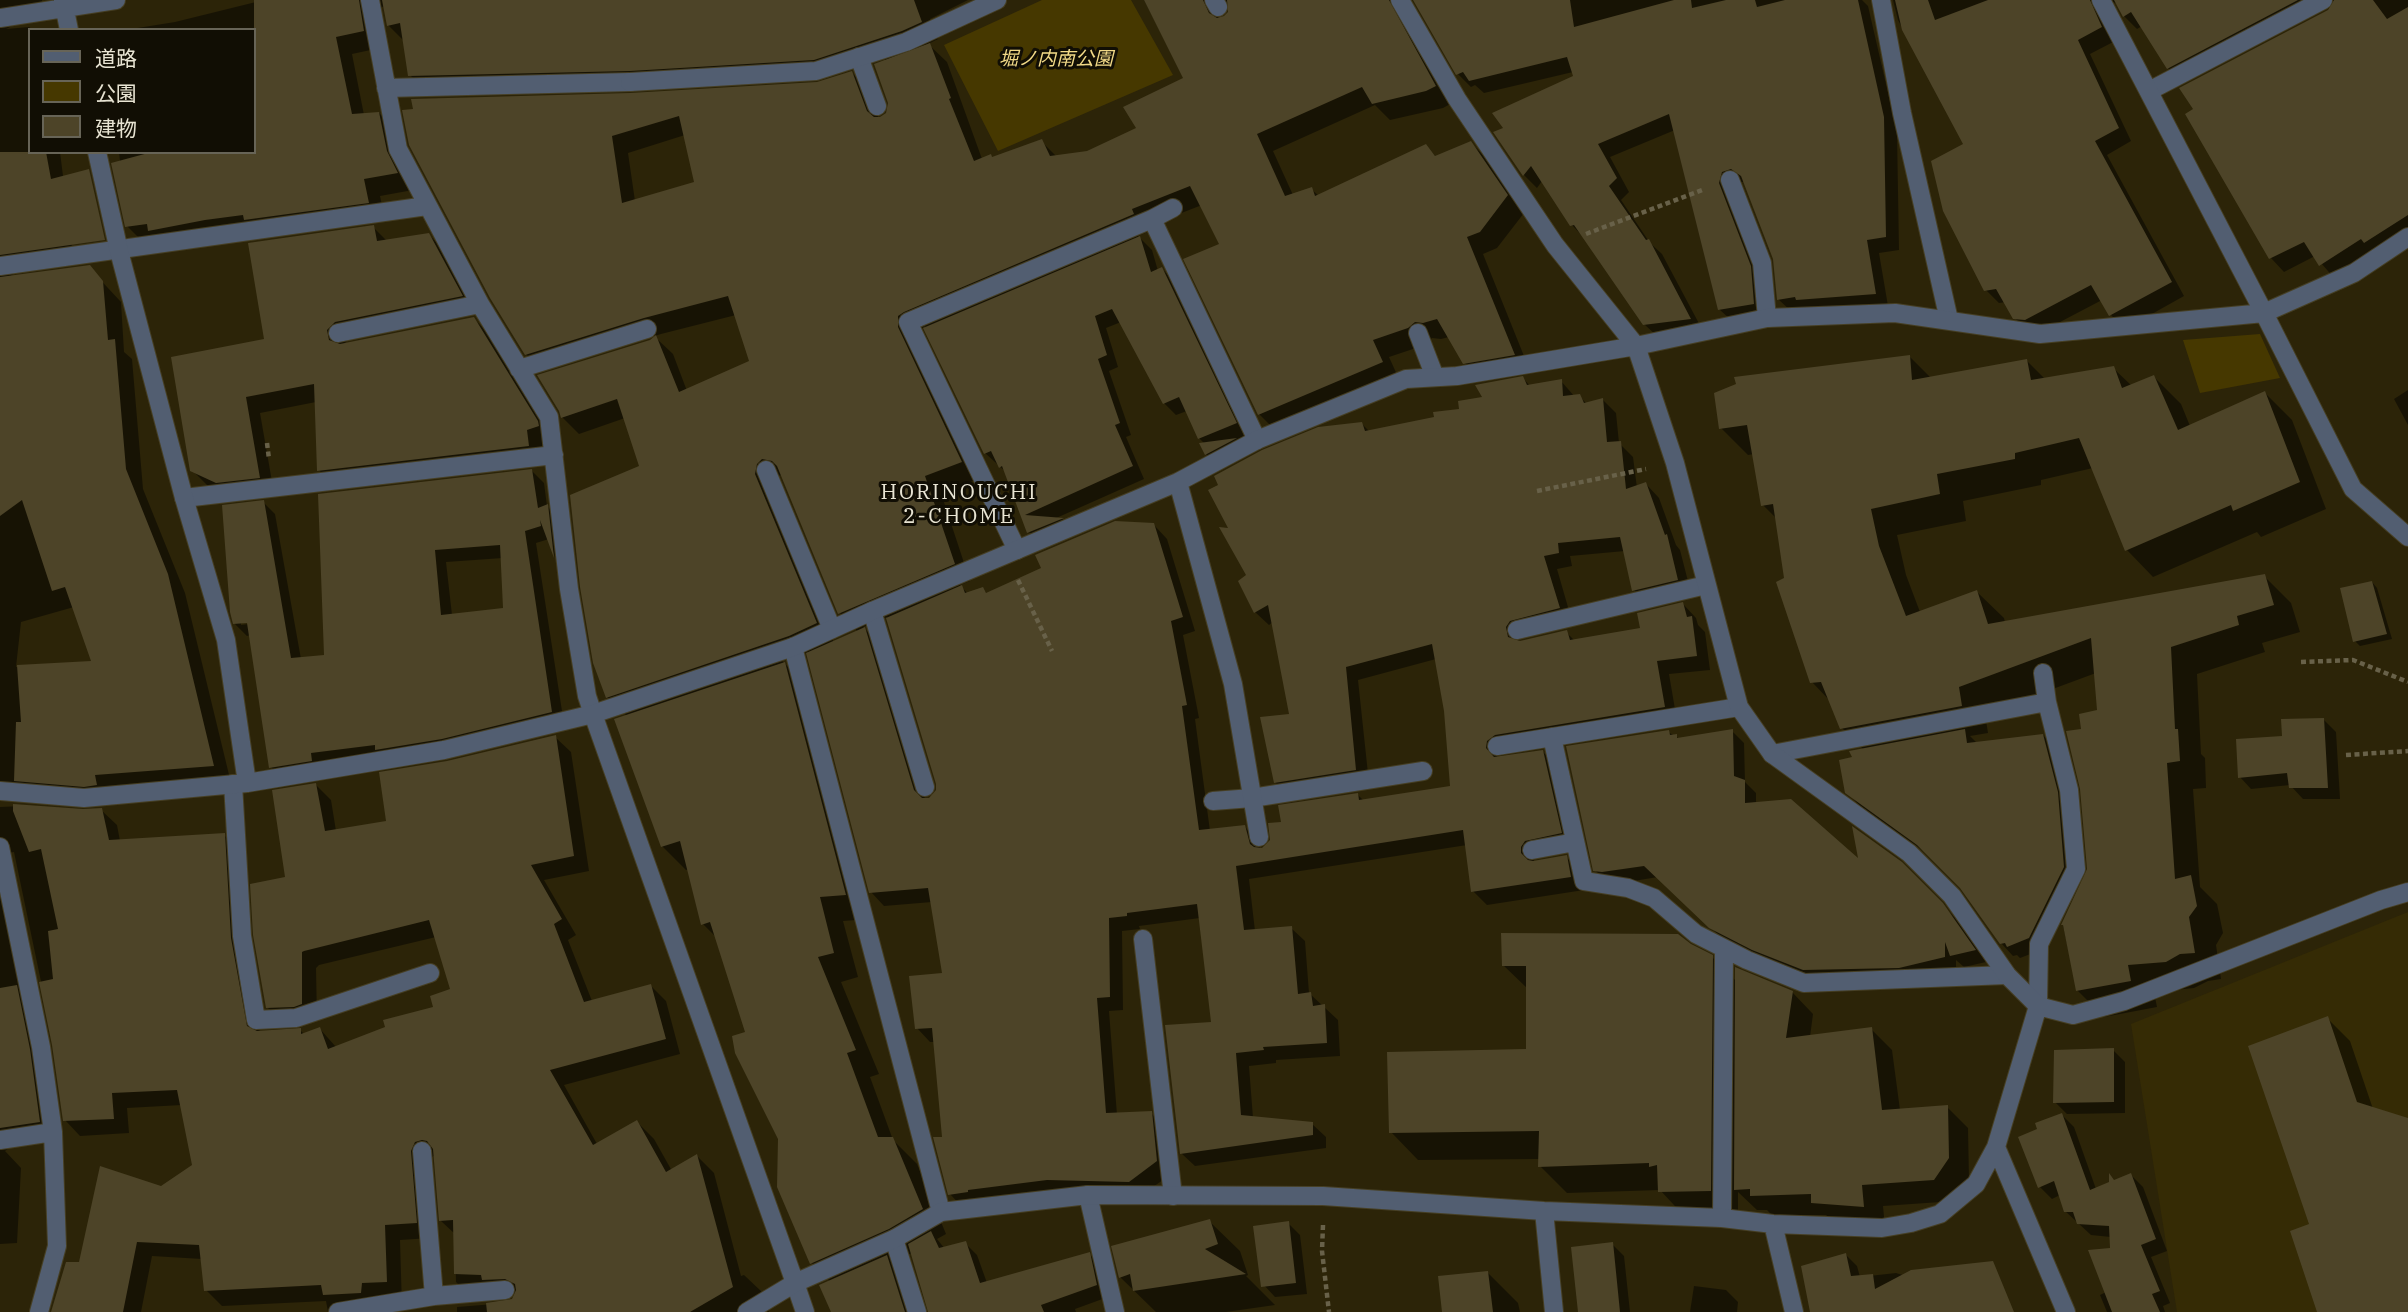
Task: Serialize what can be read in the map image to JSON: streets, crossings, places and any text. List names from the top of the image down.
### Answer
{
  "districts": ["HORINOUCHI 2-CHOME"],
  "parks": ["堀ノ内南公園"],
  "legend": ["道路", "公園", "建物"]
}
